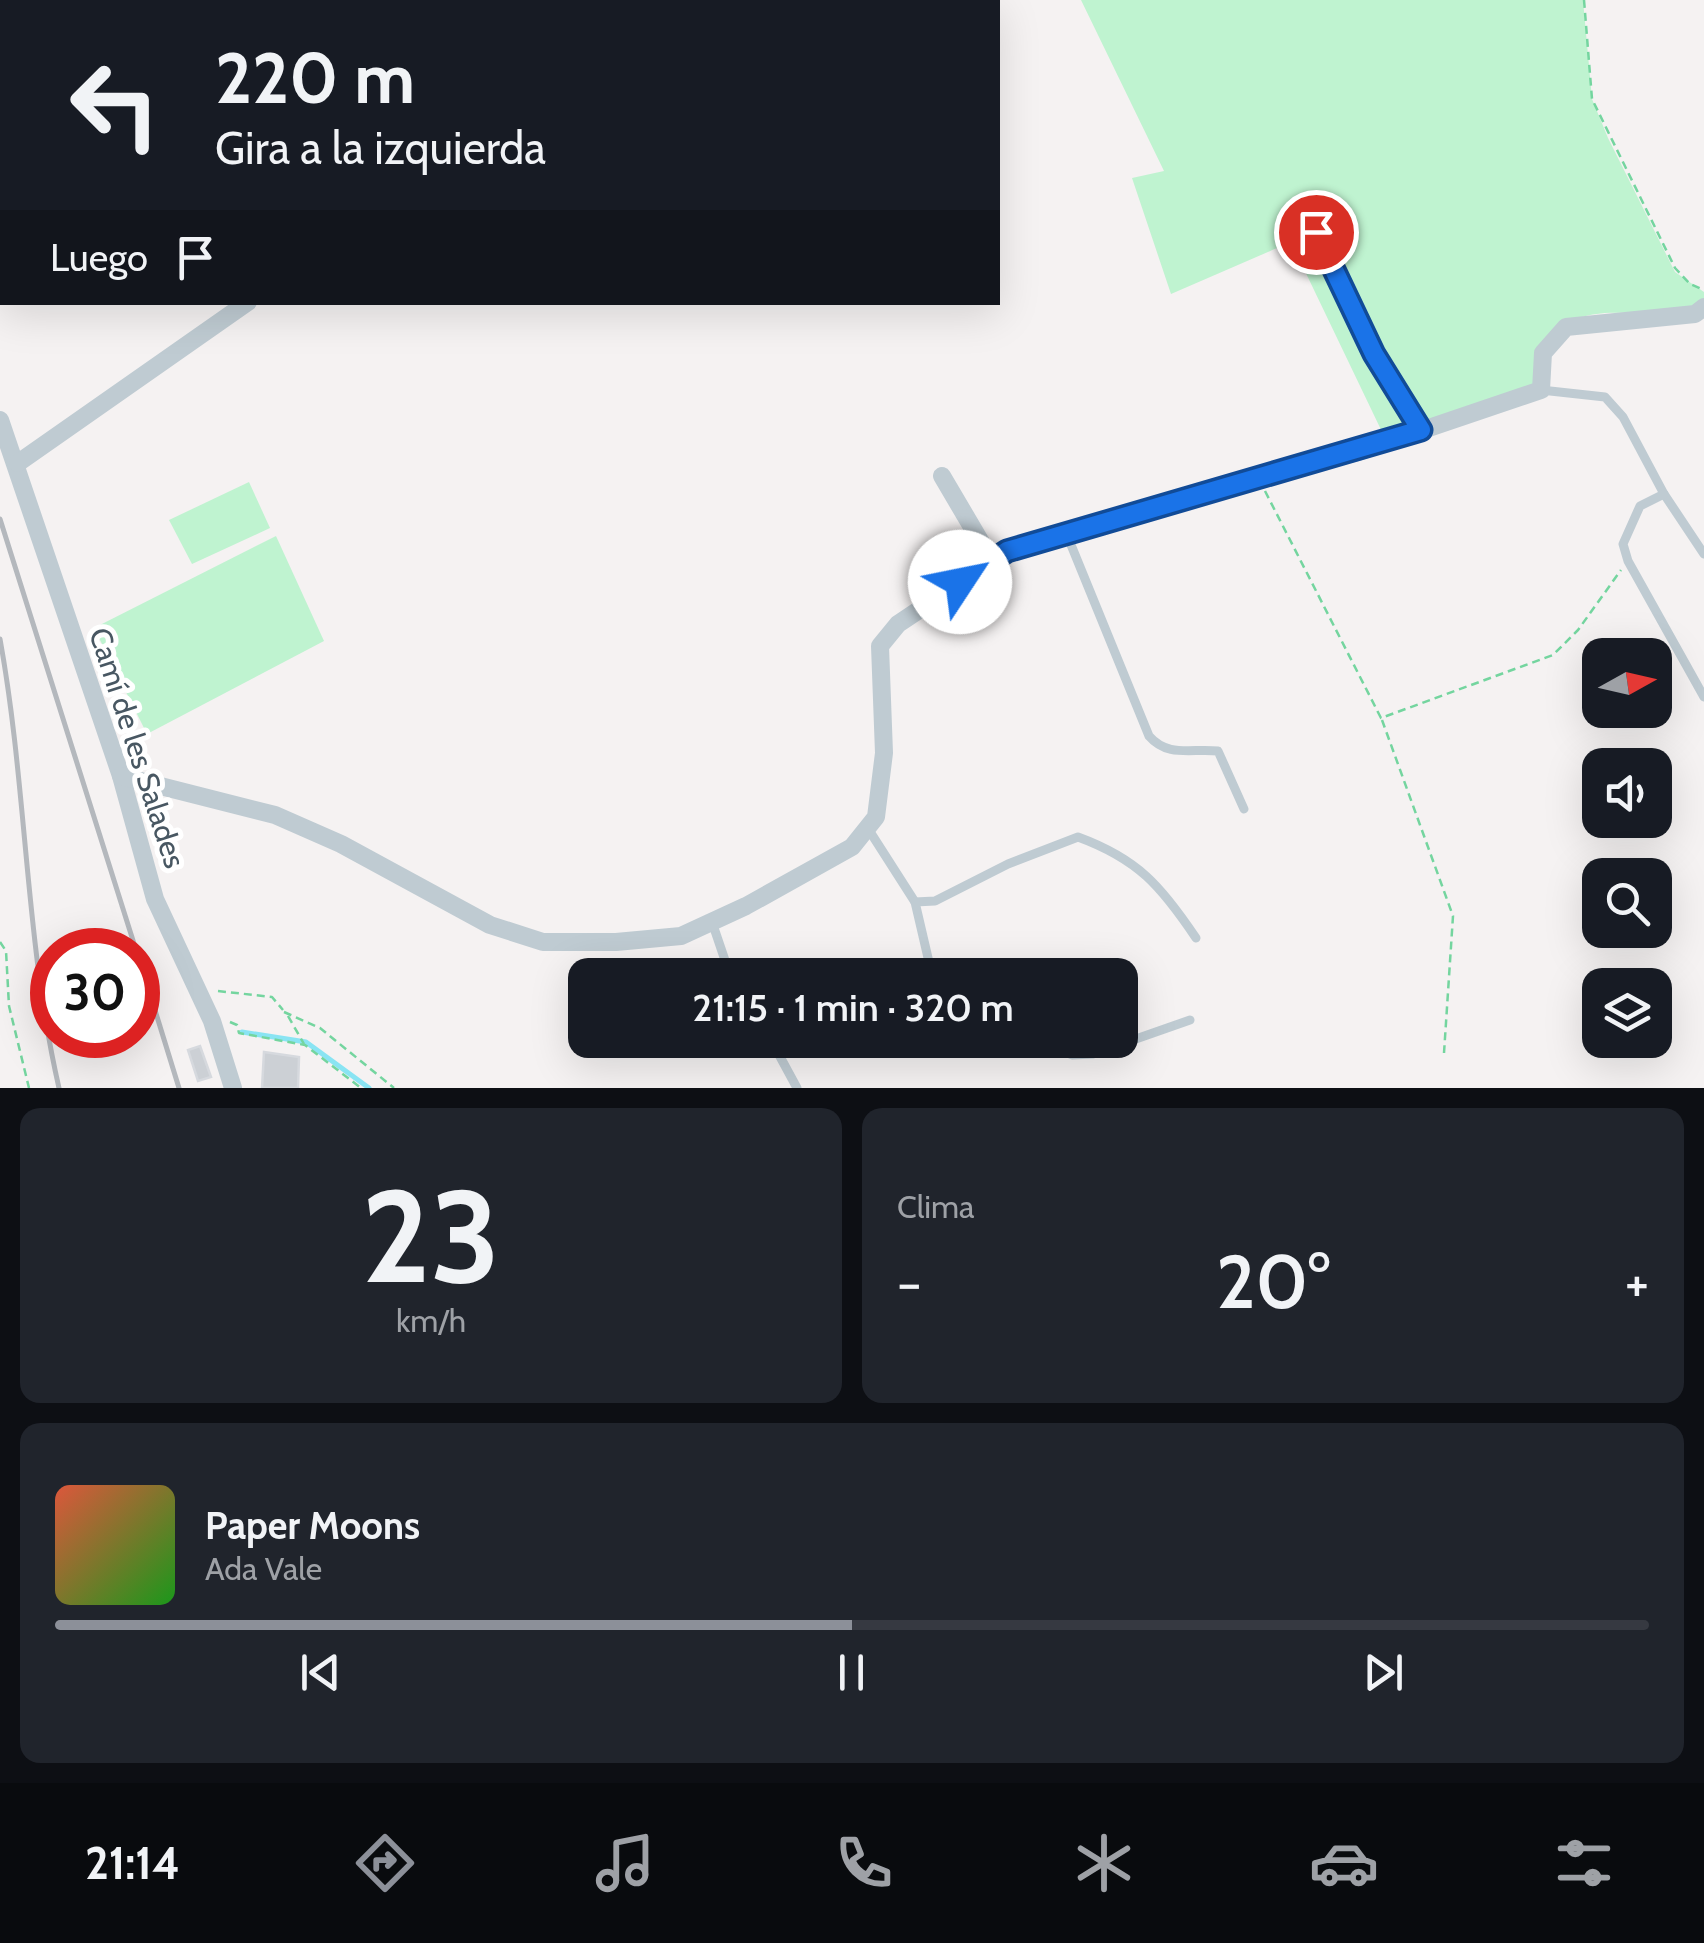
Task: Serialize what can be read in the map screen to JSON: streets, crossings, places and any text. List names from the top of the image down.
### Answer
{
  "streets": {
    "street": ["Camí de les Salades"]
  },
  "north": "right",
  "page": {
    "turn": ["220 m", "Gira a la izquierda"],
    "then": "Luego",
    "limit": "30",
    "trip": "21:15 · 1 min · 320 m",
    "tile": [
      ["23", "km/h"],
      "Clima"
    ],
    "heat": ["−", "20°", "+"],
    "song": ["Paper Moons", "Ada Vale"],
    "tabs": "21:14"
  }
}
